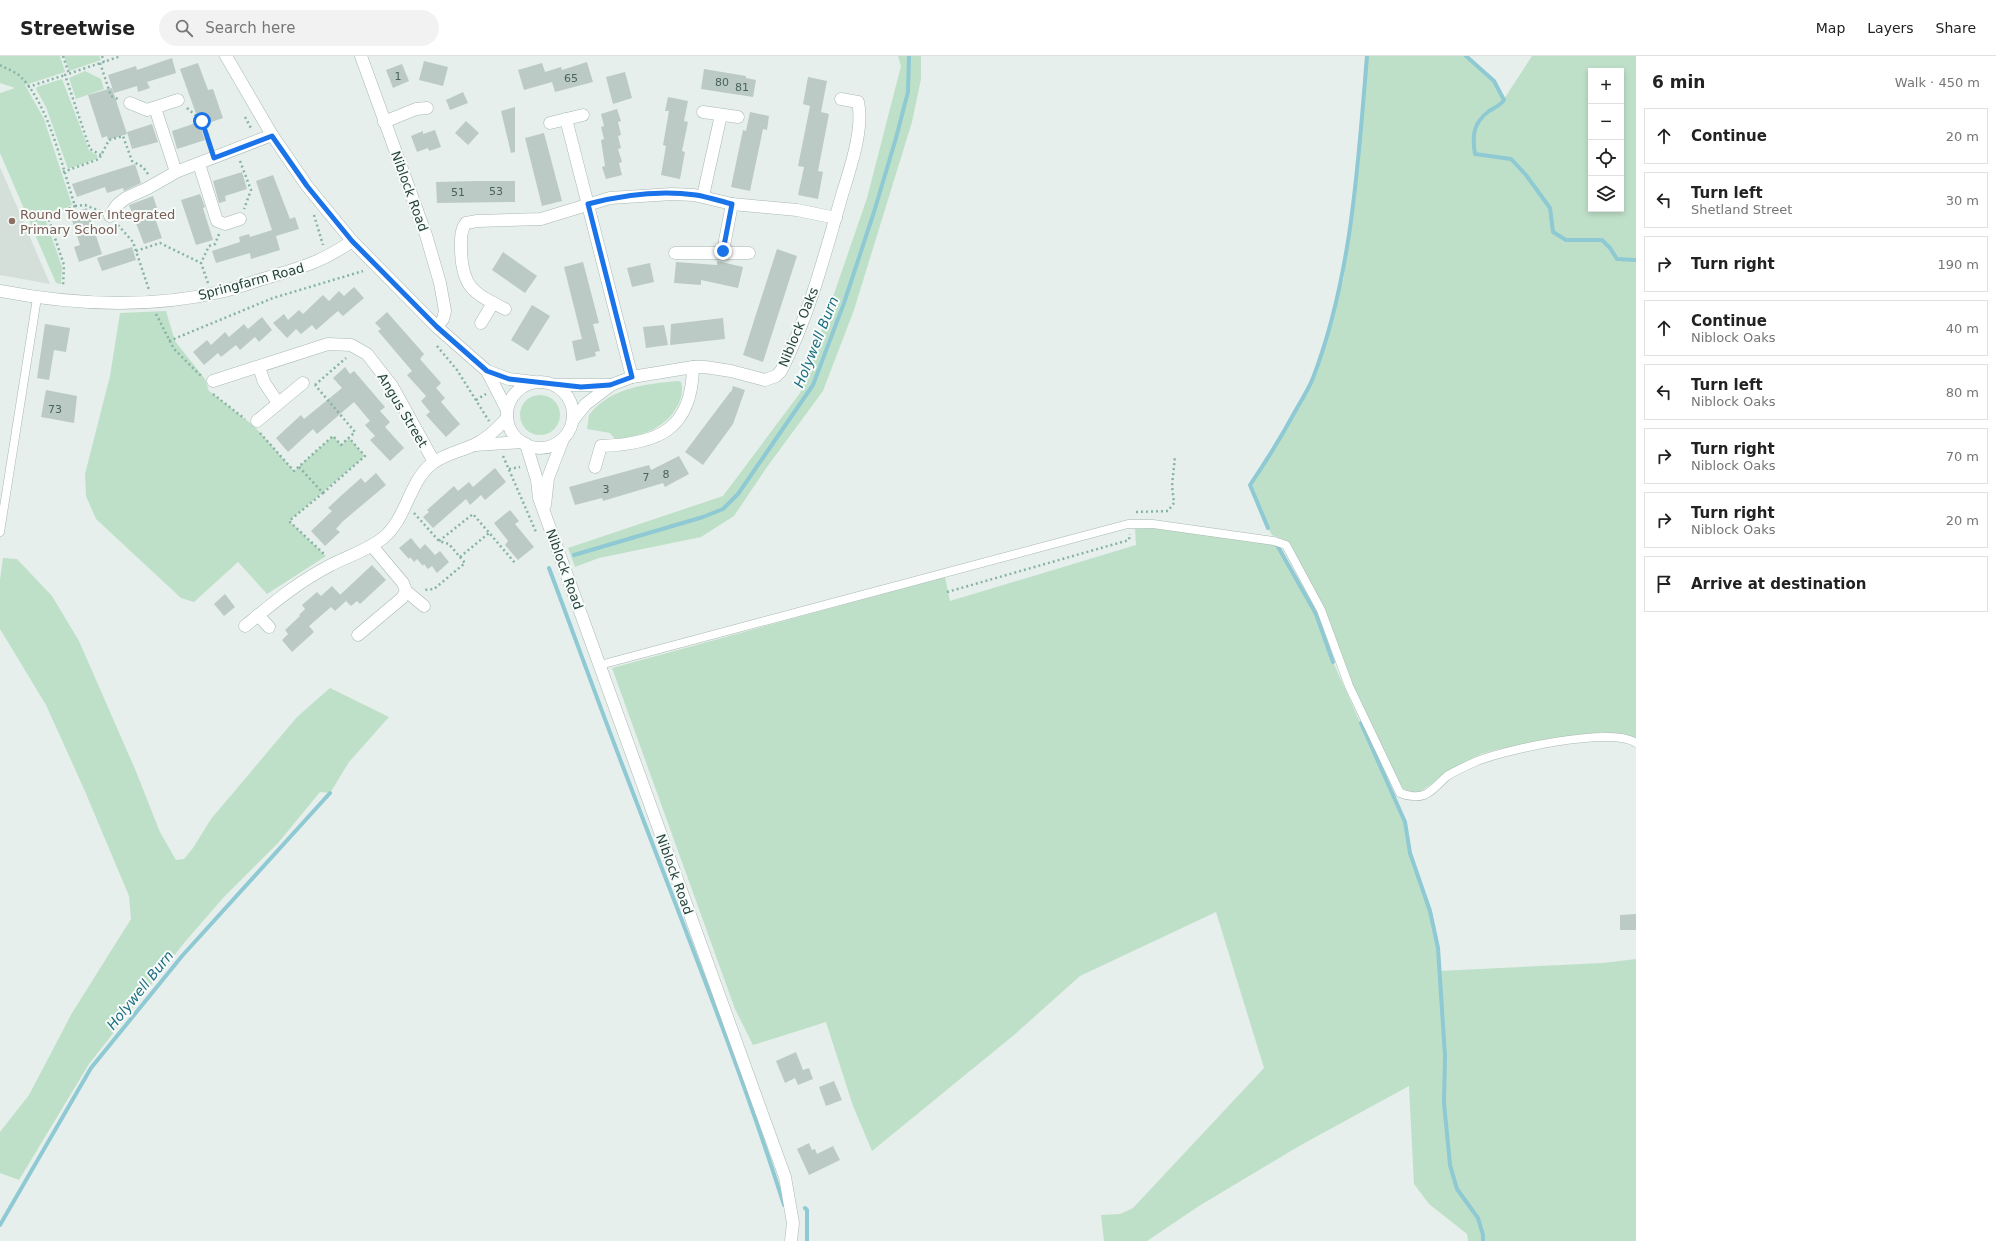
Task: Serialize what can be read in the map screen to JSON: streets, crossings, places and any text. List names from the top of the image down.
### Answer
{
  "streets": {
    "street": [
      "Niblock Road",
      "Springfarm Road",
      "Niblock Oaks",
      "Angus Street"
    ]
  },
  "crossings": [
    ["Niblock Road", "Niblock Oaks"]
  ],
  "water": ["Holywell Burn"],
  "places": ["Round Tower Integrated Primary School"],
  "house_numbers": [
    "1",
    "65",
    "80",
    "81",
    "53",
    "51",
    "73",
    "8",
    "7",
    "3"
  ],
  "page": {
    "header": "Streetwise",
    "search": "Search here",
    "nav": ["Map", "Layers", "Share"],
    "heading": ["6 min", "Walk · 450 m"],
    "map_buttons": ["+", "−"],
    "list": [
      ["Continue", "20 m"],
      ["Turn left", "Shetland Street", "30 m"],
      ["Turn right", "190 m"],
      ["Continue", "Niblock Oaks", "40 m"],
      ["Turn left", "Niblock Oaks", "80 m"],
      ["Turn right", "Niblock Oaks", "70 m"],
      ["Turn right", "Niblock Oaks", "20 m"],
      "Arrive at destination"
    ]
  }
}
